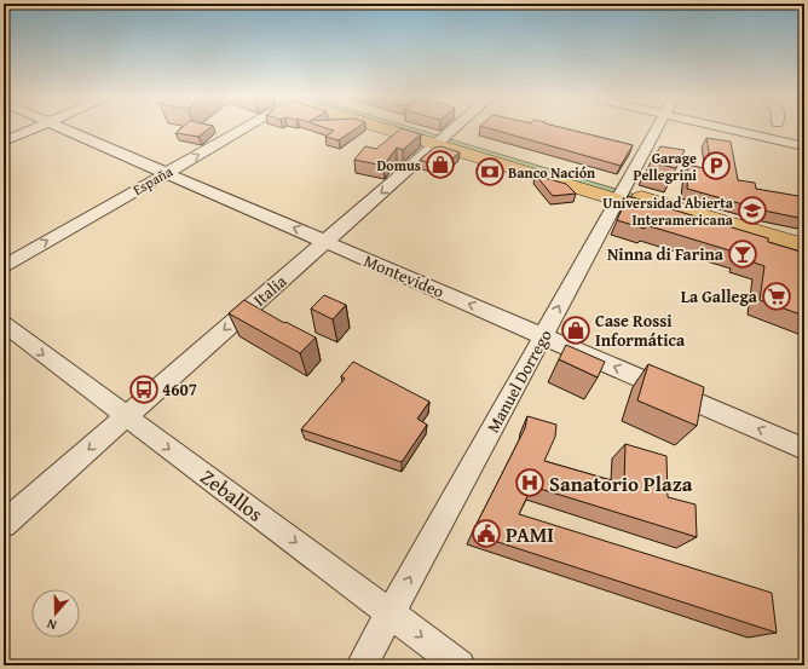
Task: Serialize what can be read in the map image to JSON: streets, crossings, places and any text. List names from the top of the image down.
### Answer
{
  "streets": {
    "street": [
      "España",
      "Montevideo",
      "Italia",
      "Manuel Dorrego",
      "Zeballos"
    ]
  },
  "crossings": [
    ["España", "Montevideo"],
    ["Montevideo", "Italia"],
    ["Montevideo", "Manuel Dorrego"],
    ["Italia", "Zeballos"],
    ["Manuel Dorrego", "Zeballos"]
  ],
  "one_way": [
    "España",
    "Montevideo",
    "Italia",
    "Manuel Dorrego",
    "Zeballos"
  ],
  "places": {
    "shop": ["Domus", "Case Rossi Informática"],
    "parking": ["Garage Pellegrini"],
    "bank": ["Banco Nación"],
    "school or university": ["Universidad Abierta Interamericana"],
    "bar": ["Ninna di Farina"],
    "supermarket": ["La Gallega"],
    "bus stop": ["4607"],
    "hospital": ["Sanatorio Plaza"],
    "public building": ["PAMI"]
  },
  "north": "bottom"
}
